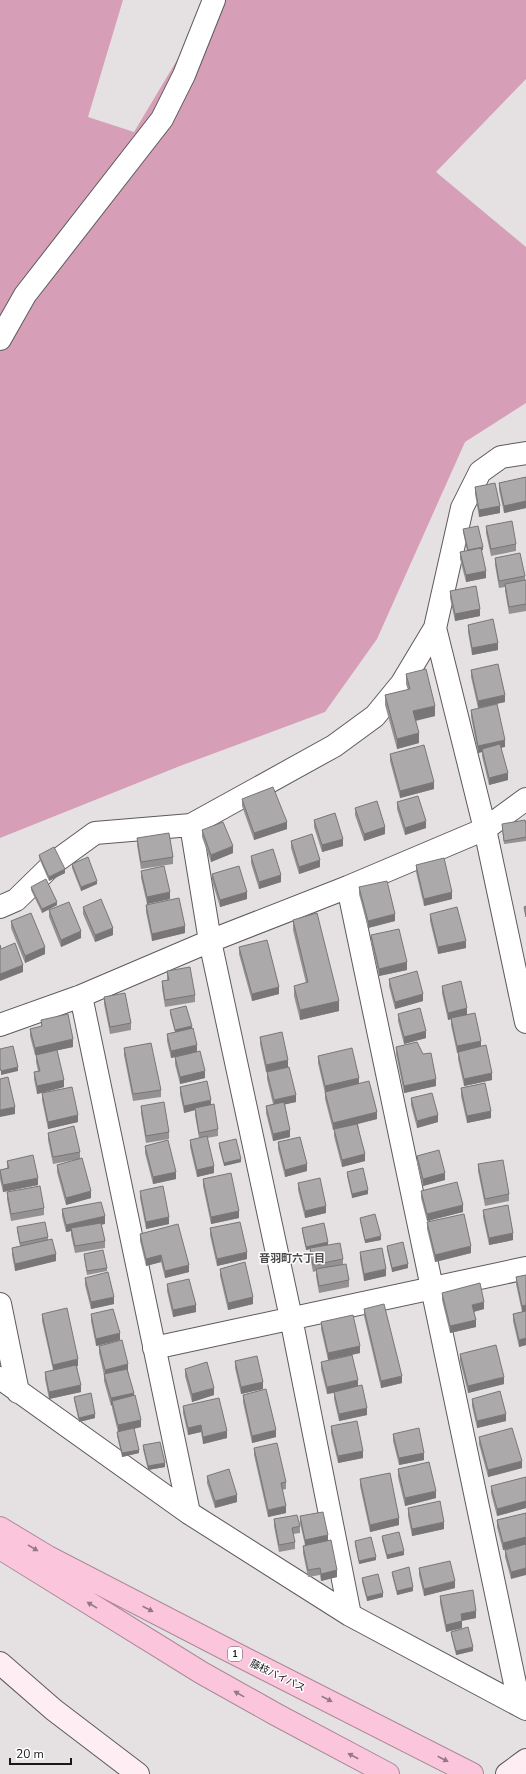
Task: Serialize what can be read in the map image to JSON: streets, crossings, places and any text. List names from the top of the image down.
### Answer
{
  "streets": {
    "highway": ["1", "藤枝バイパス"]
  },
  "districts": ["音羽町六丁目"],
  "scale_bar": "20 m"
}
